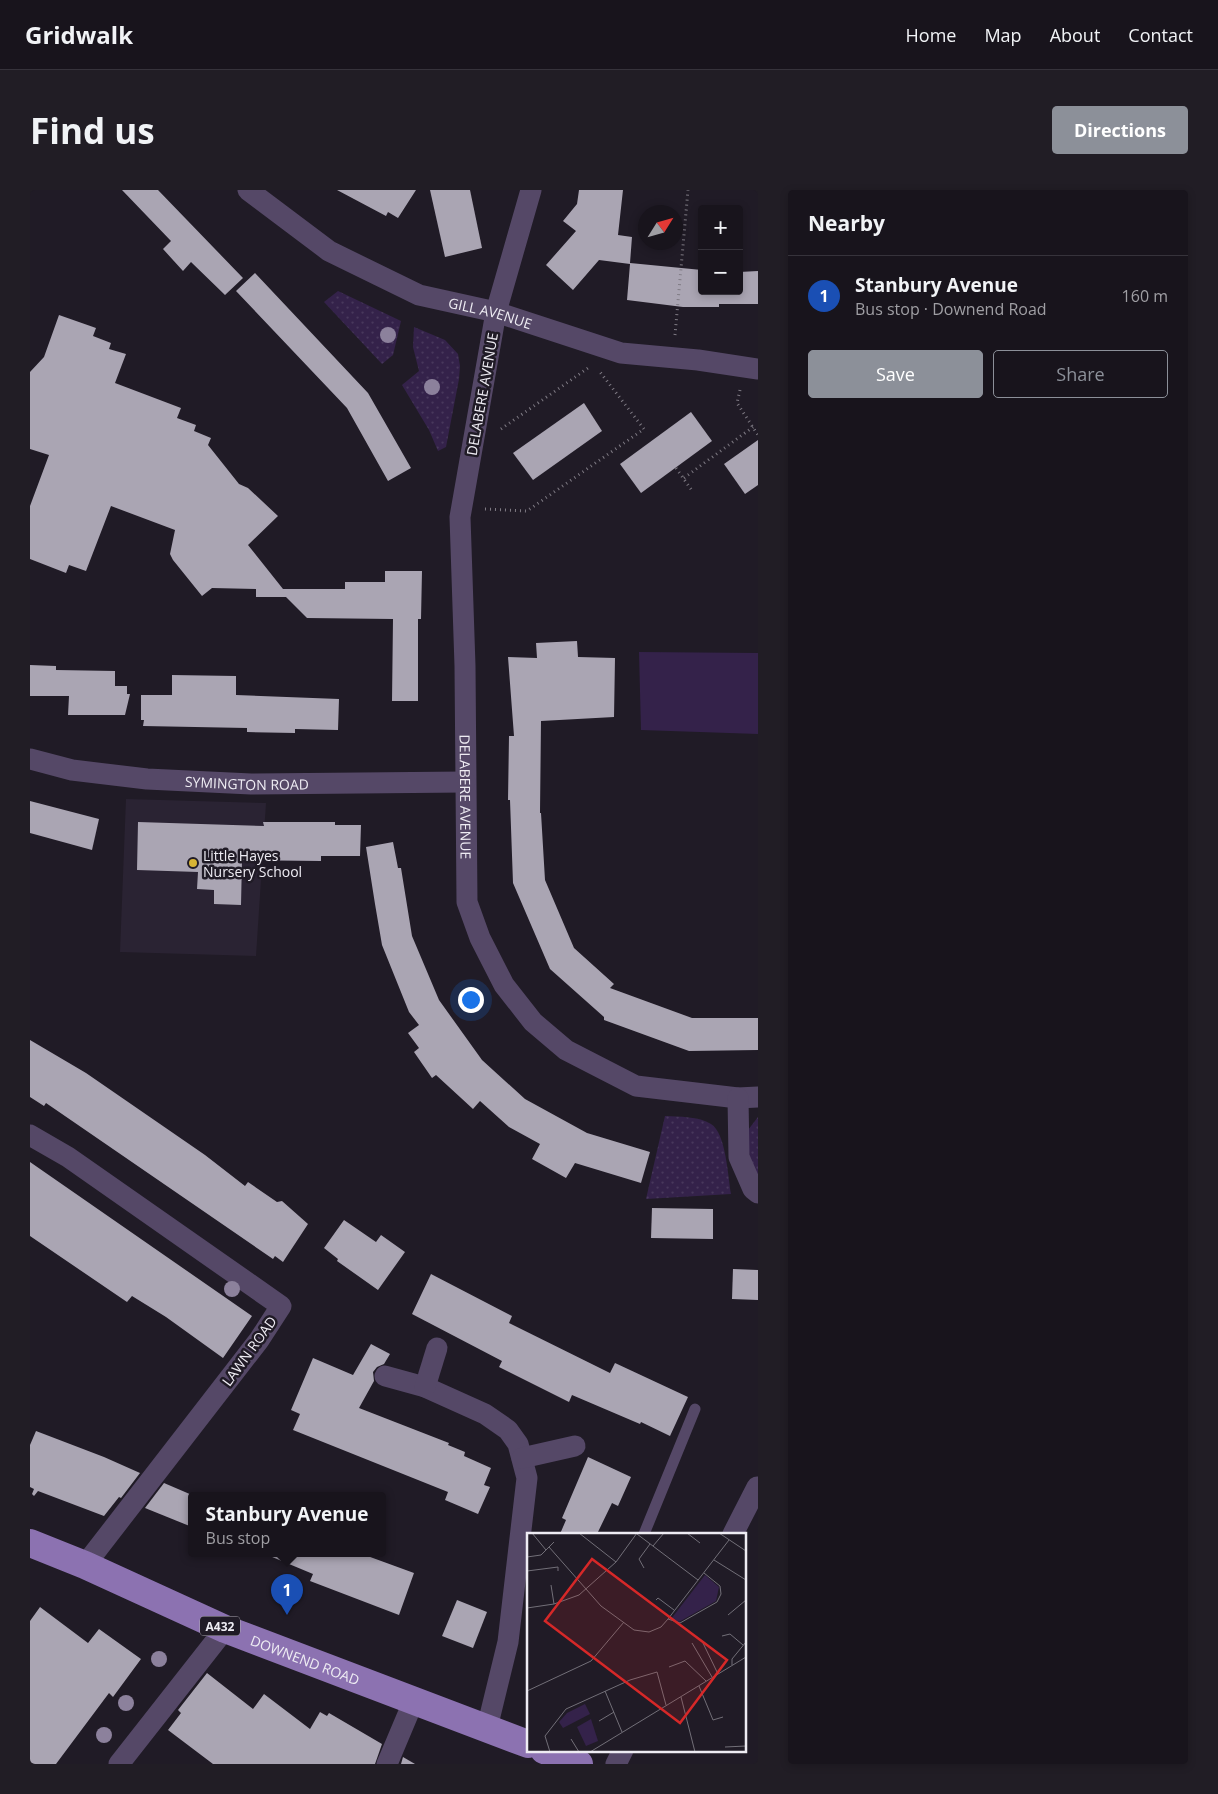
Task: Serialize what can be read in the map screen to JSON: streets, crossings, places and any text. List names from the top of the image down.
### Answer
{
  "streets": {
    "main road": ["A432", "DOWNEND ROAD"],
    "street": [
      "GILL AVENUE",
      "DELABERE AVENUE",
      "SYMINGTON ROAD",
      "LAWN ROAD"
    ]
  },
  "crossings": [
    ["GILL AVENUE", "DELABERE AVENUE"],
    ["DELABERE AVENUE", "SYMINGTON ROAD"],
    ["LAWN ROAD", "DOWNEND ROAD"]
  ],
  "places": ["Little Hayes Nursery School"],
  "north": "top right",
  "page": {
    "header": "Gridwalk",
    "nav": [
      "Home",
      "Map",
      "About",
      "Contact"
    ],
    "buttons": [
      "Directions",
      ["Save", "Share"]
    ],
    "title": "Find us",
    "heading": "Nearby",
    "map_buttons": ["+", "−"],
    "list": [
      {
        "mark": "1",
        "name": "Stanbury Avenue",
        "note": "Bus stop · Downend Road",
        "value": "160 m"
      }
    ],
    "popup": ["Stanbury Avenue", "Bus stop"],
    "pins": "1"
  }
}
